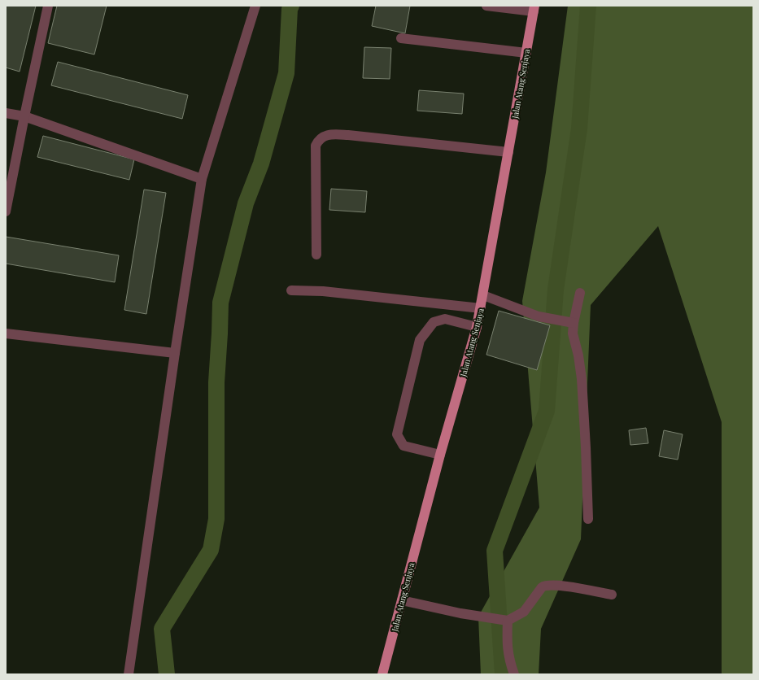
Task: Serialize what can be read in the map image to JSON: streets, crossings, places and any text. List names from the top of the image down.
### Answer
{
  "streets": {
    "main road": ["Jalan Atang Senjaya"]
  }
}
